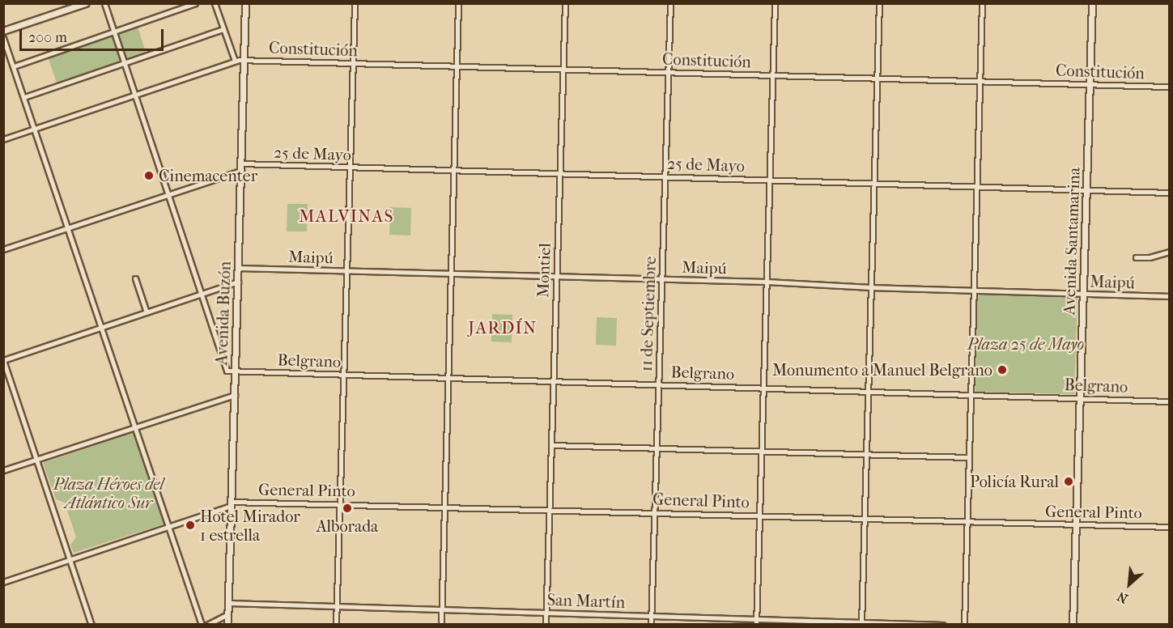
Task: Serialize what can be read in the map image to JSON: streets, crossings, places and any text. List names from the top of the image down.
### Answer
{
  "streets": {
    "main road": ["Avenida Santamarina", "Avenida Buzón"],
    "street": [
      "Constitución",
      "25 de Mayo",
      "Maipú",
      "Montiel",
      "11 de Septiembre",
      "Belgrano",
      "General Pinto",
      "San Martín"
    ]
  },
  "crossings": [
    ["Constitución", "Avenida Santamarina"],
    ["Constitución", "Montiel"],
    ["Constitución", "Avenida Buzón"],
    ["Constitución", "11 de Septiembre"],
    ["25 de Mayo", "Avenida Santamarina"],
    ["25 de Mayo", "Montiel"],
    ["25 de Mayo", "Avenida Buzón"],
    ["25 de Mayo", "11 de Septiembre"],
    ["Avenida Santamarina", "Maipú"],
    ["Avenida Santamarina", "Belgrano"],
    ["Avenida Santamarina", "General Pinto"],
    ["Maipú", "Montiel"],
    ["Maipú", "Avenida Buzón"],
    ["Maipú", "11 de Septiembre"],
    ["Montiel", "Belgrano"],
    ["Montiel", "General Pinto"],
    ["Montiel", "San Martín"],
    ["Avenida Buzón", "Belgrano"],
    ["Avenida Buzón", "General Pinto"],
    ["Avenida Buzón", "San Martín"],
    ["11 de Septiembre", "Belgrano"],
    ["11 de Septiembre", "General Pinto"],
    ["11 de Septiembre", "San Martín"]
  ],
  "districts": ["MALVINAS", "JARDÍN"],
  "parks": ["Plaza 25 de Mayo", "Plaza Héroes del Atlántico Sur"],
  "places": [
    "Cinemacenter",
    "Monumento a Manuel Belgrano",
    "Policía Rural",
    "Alborada",
    "Hotel Mirador 1 estrella"
  ],
  "scale_bar": "200 m",
  "north": "bottom left"
}
